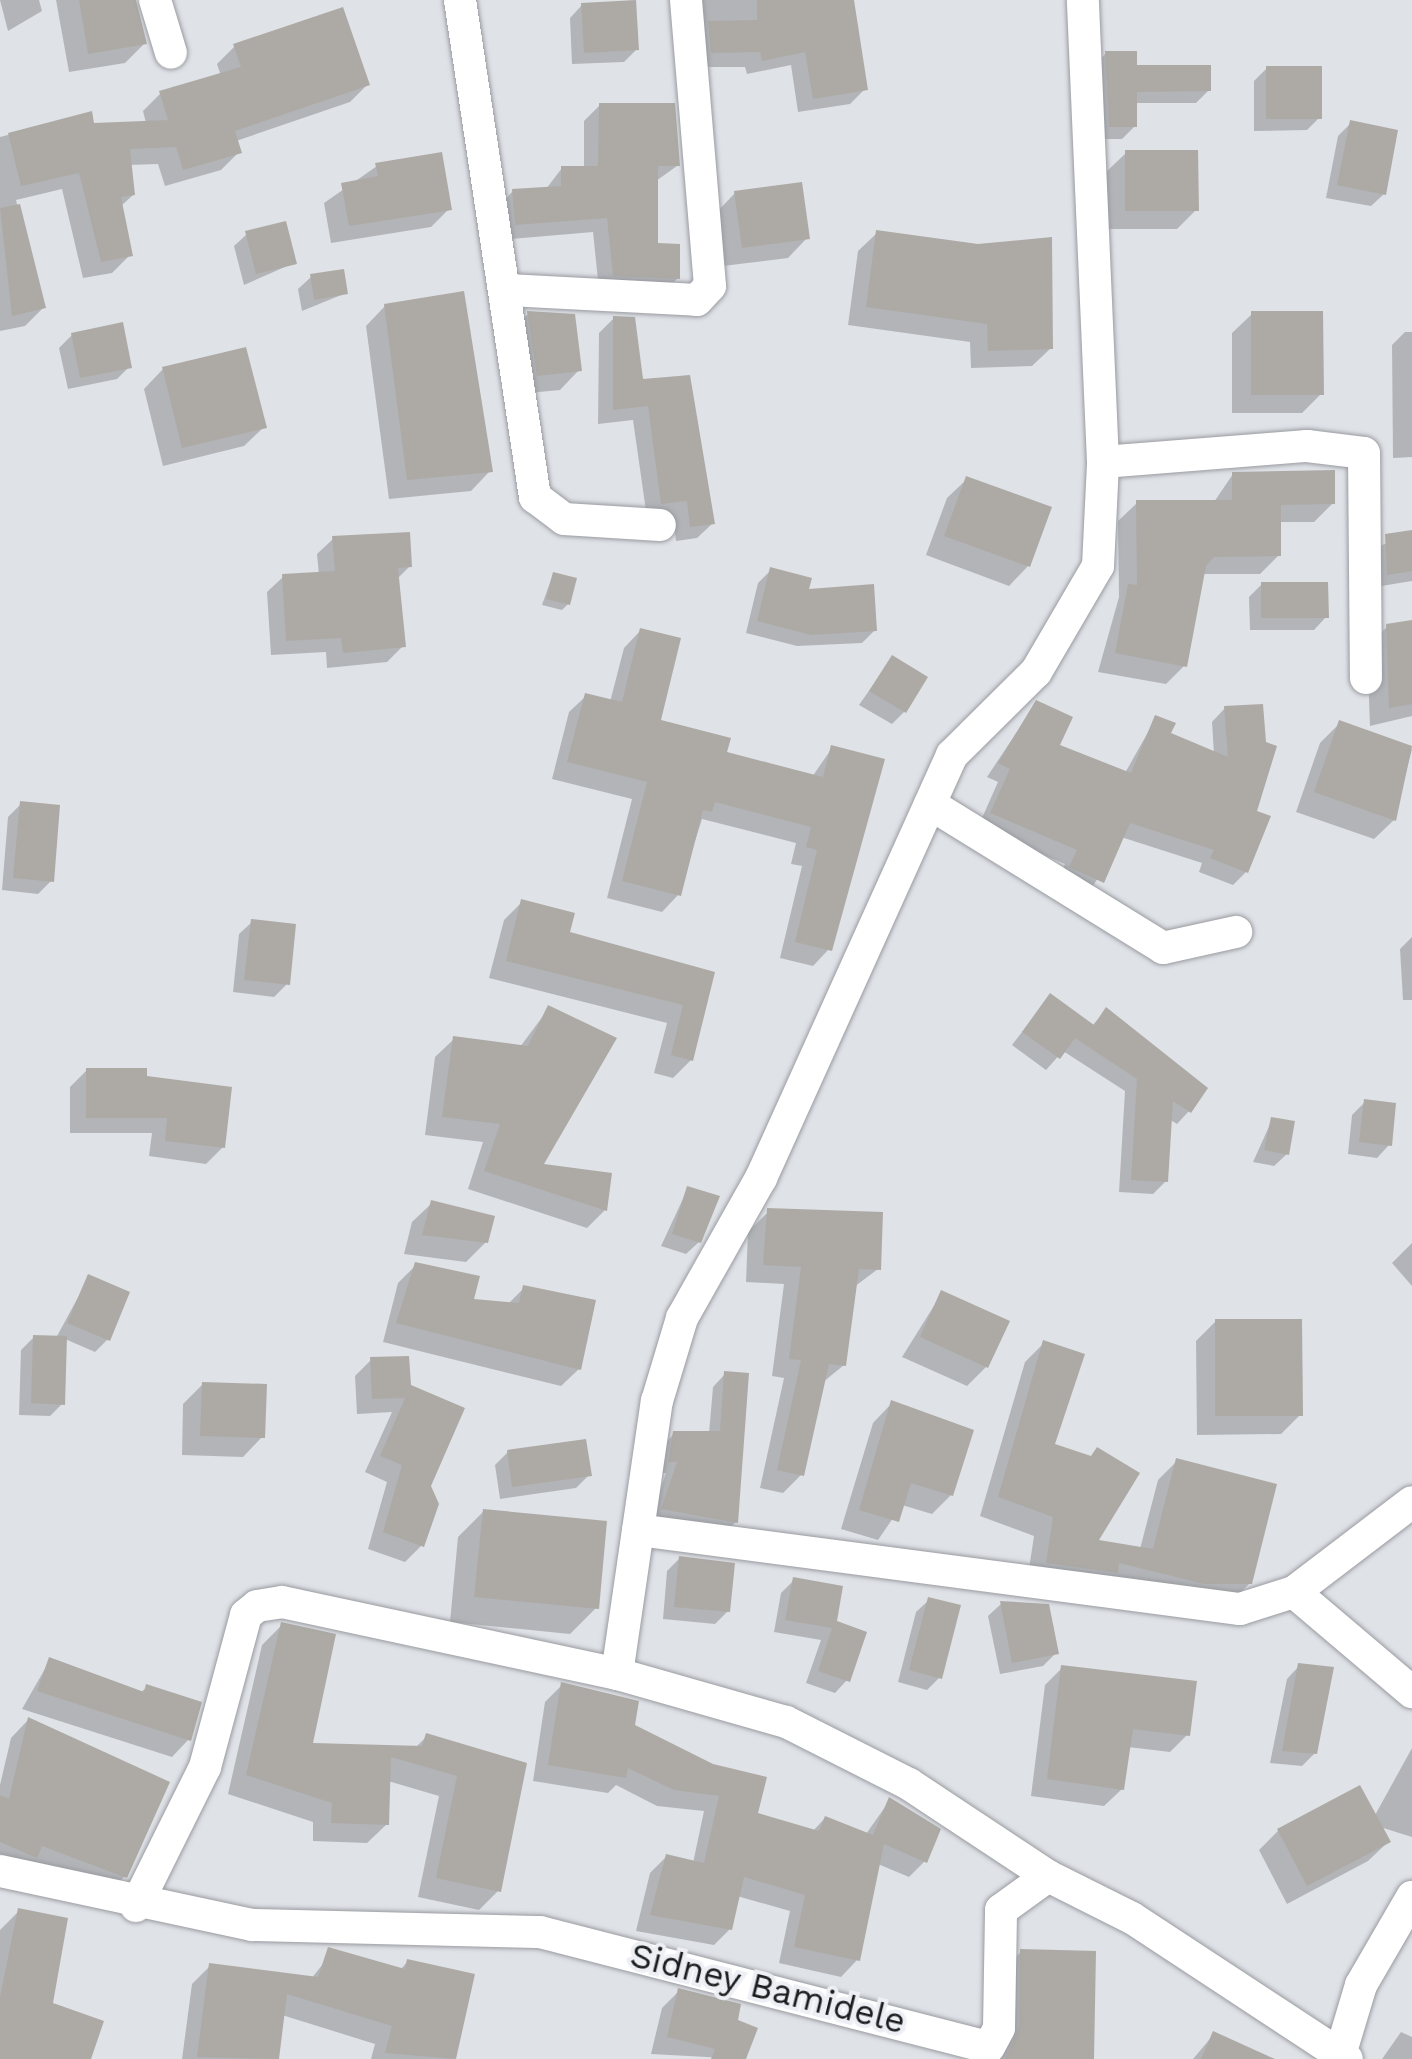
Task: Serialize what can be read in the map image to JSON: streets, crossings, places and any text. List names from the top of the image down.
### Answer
{
  "streets": {
    "street": ["Sidney Bamidele"]
  }
}
